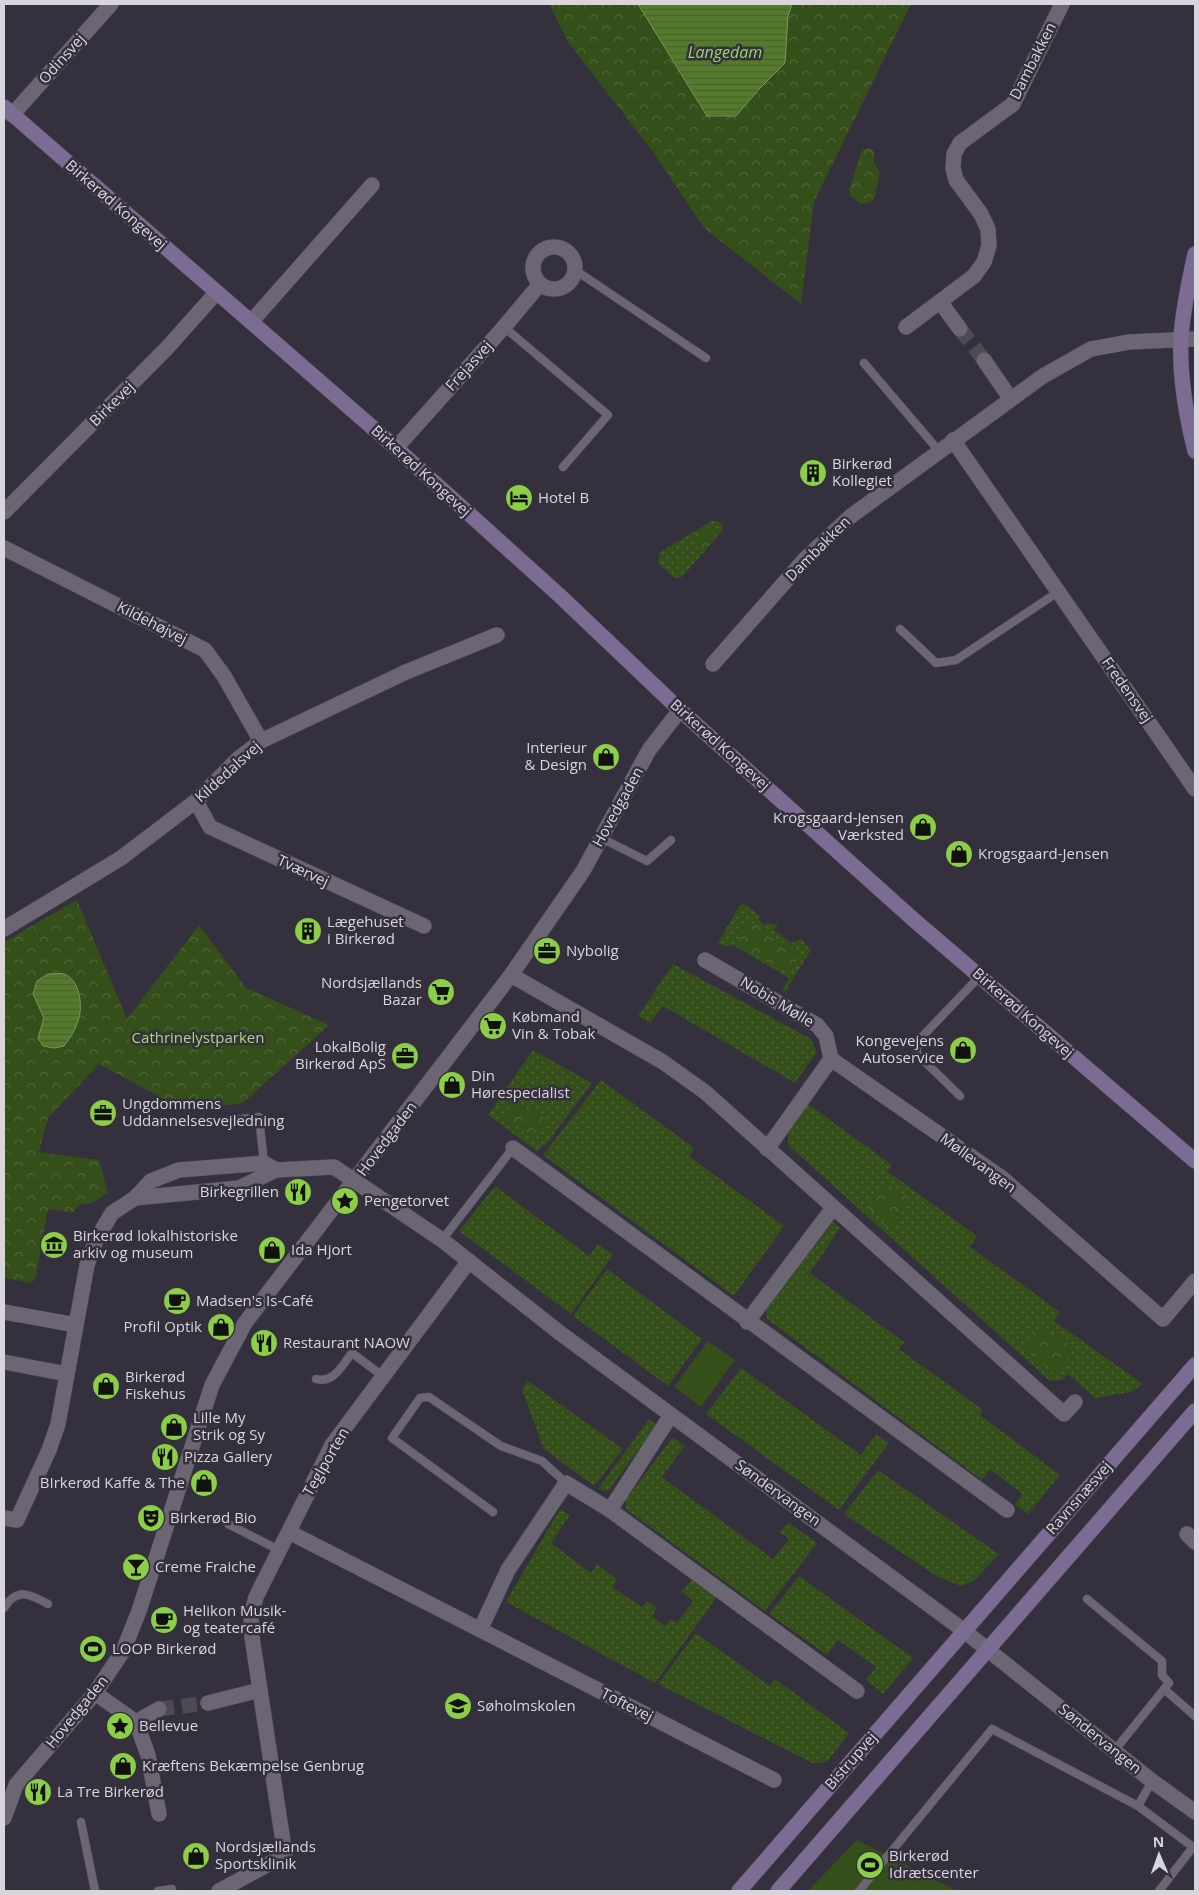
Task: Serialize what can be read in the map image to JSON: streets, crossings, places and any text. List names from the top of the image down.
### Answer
{
  "streets": {
    "main road": ["Birkerød Kongevej", "Ravnsnæsvej", "Bistrupvej"],
    "street": [
      "Odinsvej",
      "Dambakken",
      "Frejasvej",
      "Birkevej",
      "Kildehøjvej",
      "Fredensvej",
      "Kildedalsvej",
      "Hovedgaden",
      "Tværvej",
      "Nobis Mølle",
      "Møllevangen",
      "Teglporten",
      "Søndervangen",
      "Toftevej"
    ]
  },
  "crossings": [
    ["Odinsvej", "Birkerød Kongevej"],
    ["Dambakken", "Fredensvej"],
    ["Birkerød Kongevej", "Frejasvej"],
    ["Birkerød Kongevej", "Birkevej"],
    ["Birkerød Kongevej", "Hovedgaden"],
    ["Kildehøjvej", "Kildedalsvej"],
    ["Kildedalsvej", "Tværvej"],
    ["Hovedgaden", "Søndervangen"],
    ["Nobis Mølle", "Møllevangen"],
    ["Teglporten", "Søndervangen"],
    ["Teglporten", "Toftevej"],
    ["Søndervangen", "Ravnsnæsvej"],
    ["Søndervangen", "Bistrupvej"],
    ["Ravnsnæsvej", "Bistrupvej"]
  ],
  "water": ["Langedam"],
  "parks": ["Cathrinelystparken"],
  "places": {
    "building": ["Birkerød Kollegiet", "Lægehuset i Birkerød"],
    "hotel": ["Hotel B"],
    "shop": [
      "Interieur & Design",
      "Krogsgaard-Jensen Værksted",
      "Krogsgaard-Jensen",
      "Kongevejens Autoservice",
      "Din Hørespecialist",
      "Ida Hjort",
      "Profil Optik",
      "Birkerød Fiskehus",
      "Lille My Strik og Sy",
      "BIrkerød Kaffe & The",
      "Kræftens Bekæmpelse Genbrug",
      "Nordsjællands Sportsklinik"
    ],
    "office": ["Nybolig", "LokalBolig Birkerød ApS", "Ungdommens Uddannelsesvejledning"],
    "supermarket": ["Nordsjællands Bazar", "Købmand Vin & Tobak"],
    "restaurant": [
      "Birkegrillen",
      "Restaurant NAOW",
      "Pizza Gallery",
      "La Tre Birkerød"
    ],
    "place": ["Pengetorvet", "Bellevue"],
    "museum": ["Birkerød lokalhistoriske arkiv og museum"],
    "cafe": ["Madsen's Is-Café", "Helikon Musik- og teatercafé"],
    "theatre": ["Birkerød Bio"],
    "bar": ["Creme Fraiche"],
    "sports": ["LOOP Birkerød", "Birkerød Idrætscenter"],
    "school or university": ["Søholmskolen"]
  },
  "north": "top"
}
